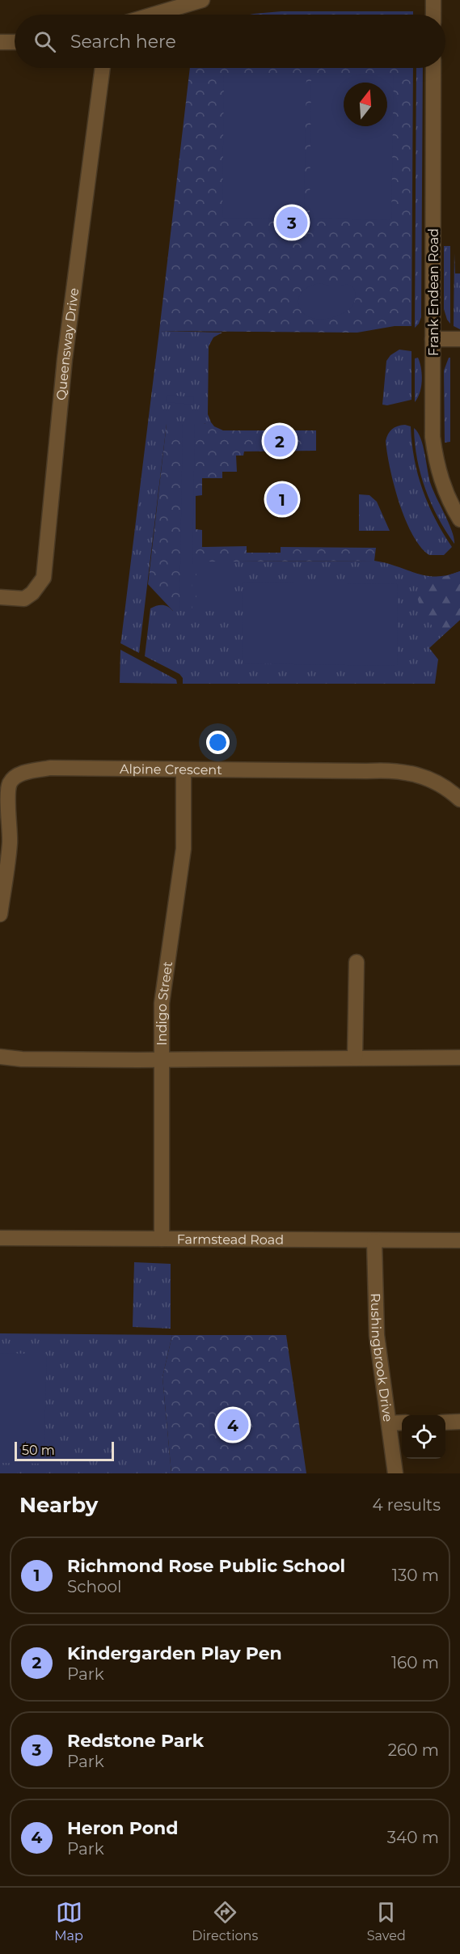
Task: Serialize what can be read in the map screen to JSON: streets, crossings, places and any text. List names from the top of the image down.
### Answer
{
  "streets": {
    "street": [
      "Frank Endean Road",
      "Queensway Drive",
      "Alpine Crescent",
      "Indigo Street",
      "Farmstead Road",
      "Rushingbrook Drive"
    ]
  },
  "crossings": [
    ["Alpine Crescent", "Indigo Street"],
    ["Indigo Street", "Farmstead Road"],
    ["Farmstead Road", "Rushingbrook Drive"]
  ],
  "scale_bar": "50 m",
  "north": "top",
  "page": {
    "search": "Search here",
    "pins": [
      "3",
      "2",
      "1",
      "4"
    ],
    "scale": "50 m",
    "heading": ["Nearby", "4 results"],
    "list": [
      {
        "mark": "1",
        "name": "Richmond Rose Public School",
        "note": "School",
        "value": "130 m"
      },
      {
        "mark": "2",
        "name": "Kindergarden Play Pen",
        "note": "Park",
        "value": "160 m"
      },
      {
        "mark": "3",
        "name": "Redstone Park",
        "note": "Park",
        "value": "260 m"
      },
      {
        "mark": "4",
        "name": "Heron Pond",
        "note": "Park",
        "value": "340 m"
      }
    ],
    "nav": ["Map", "Directions", "Saved"]
  }
}
